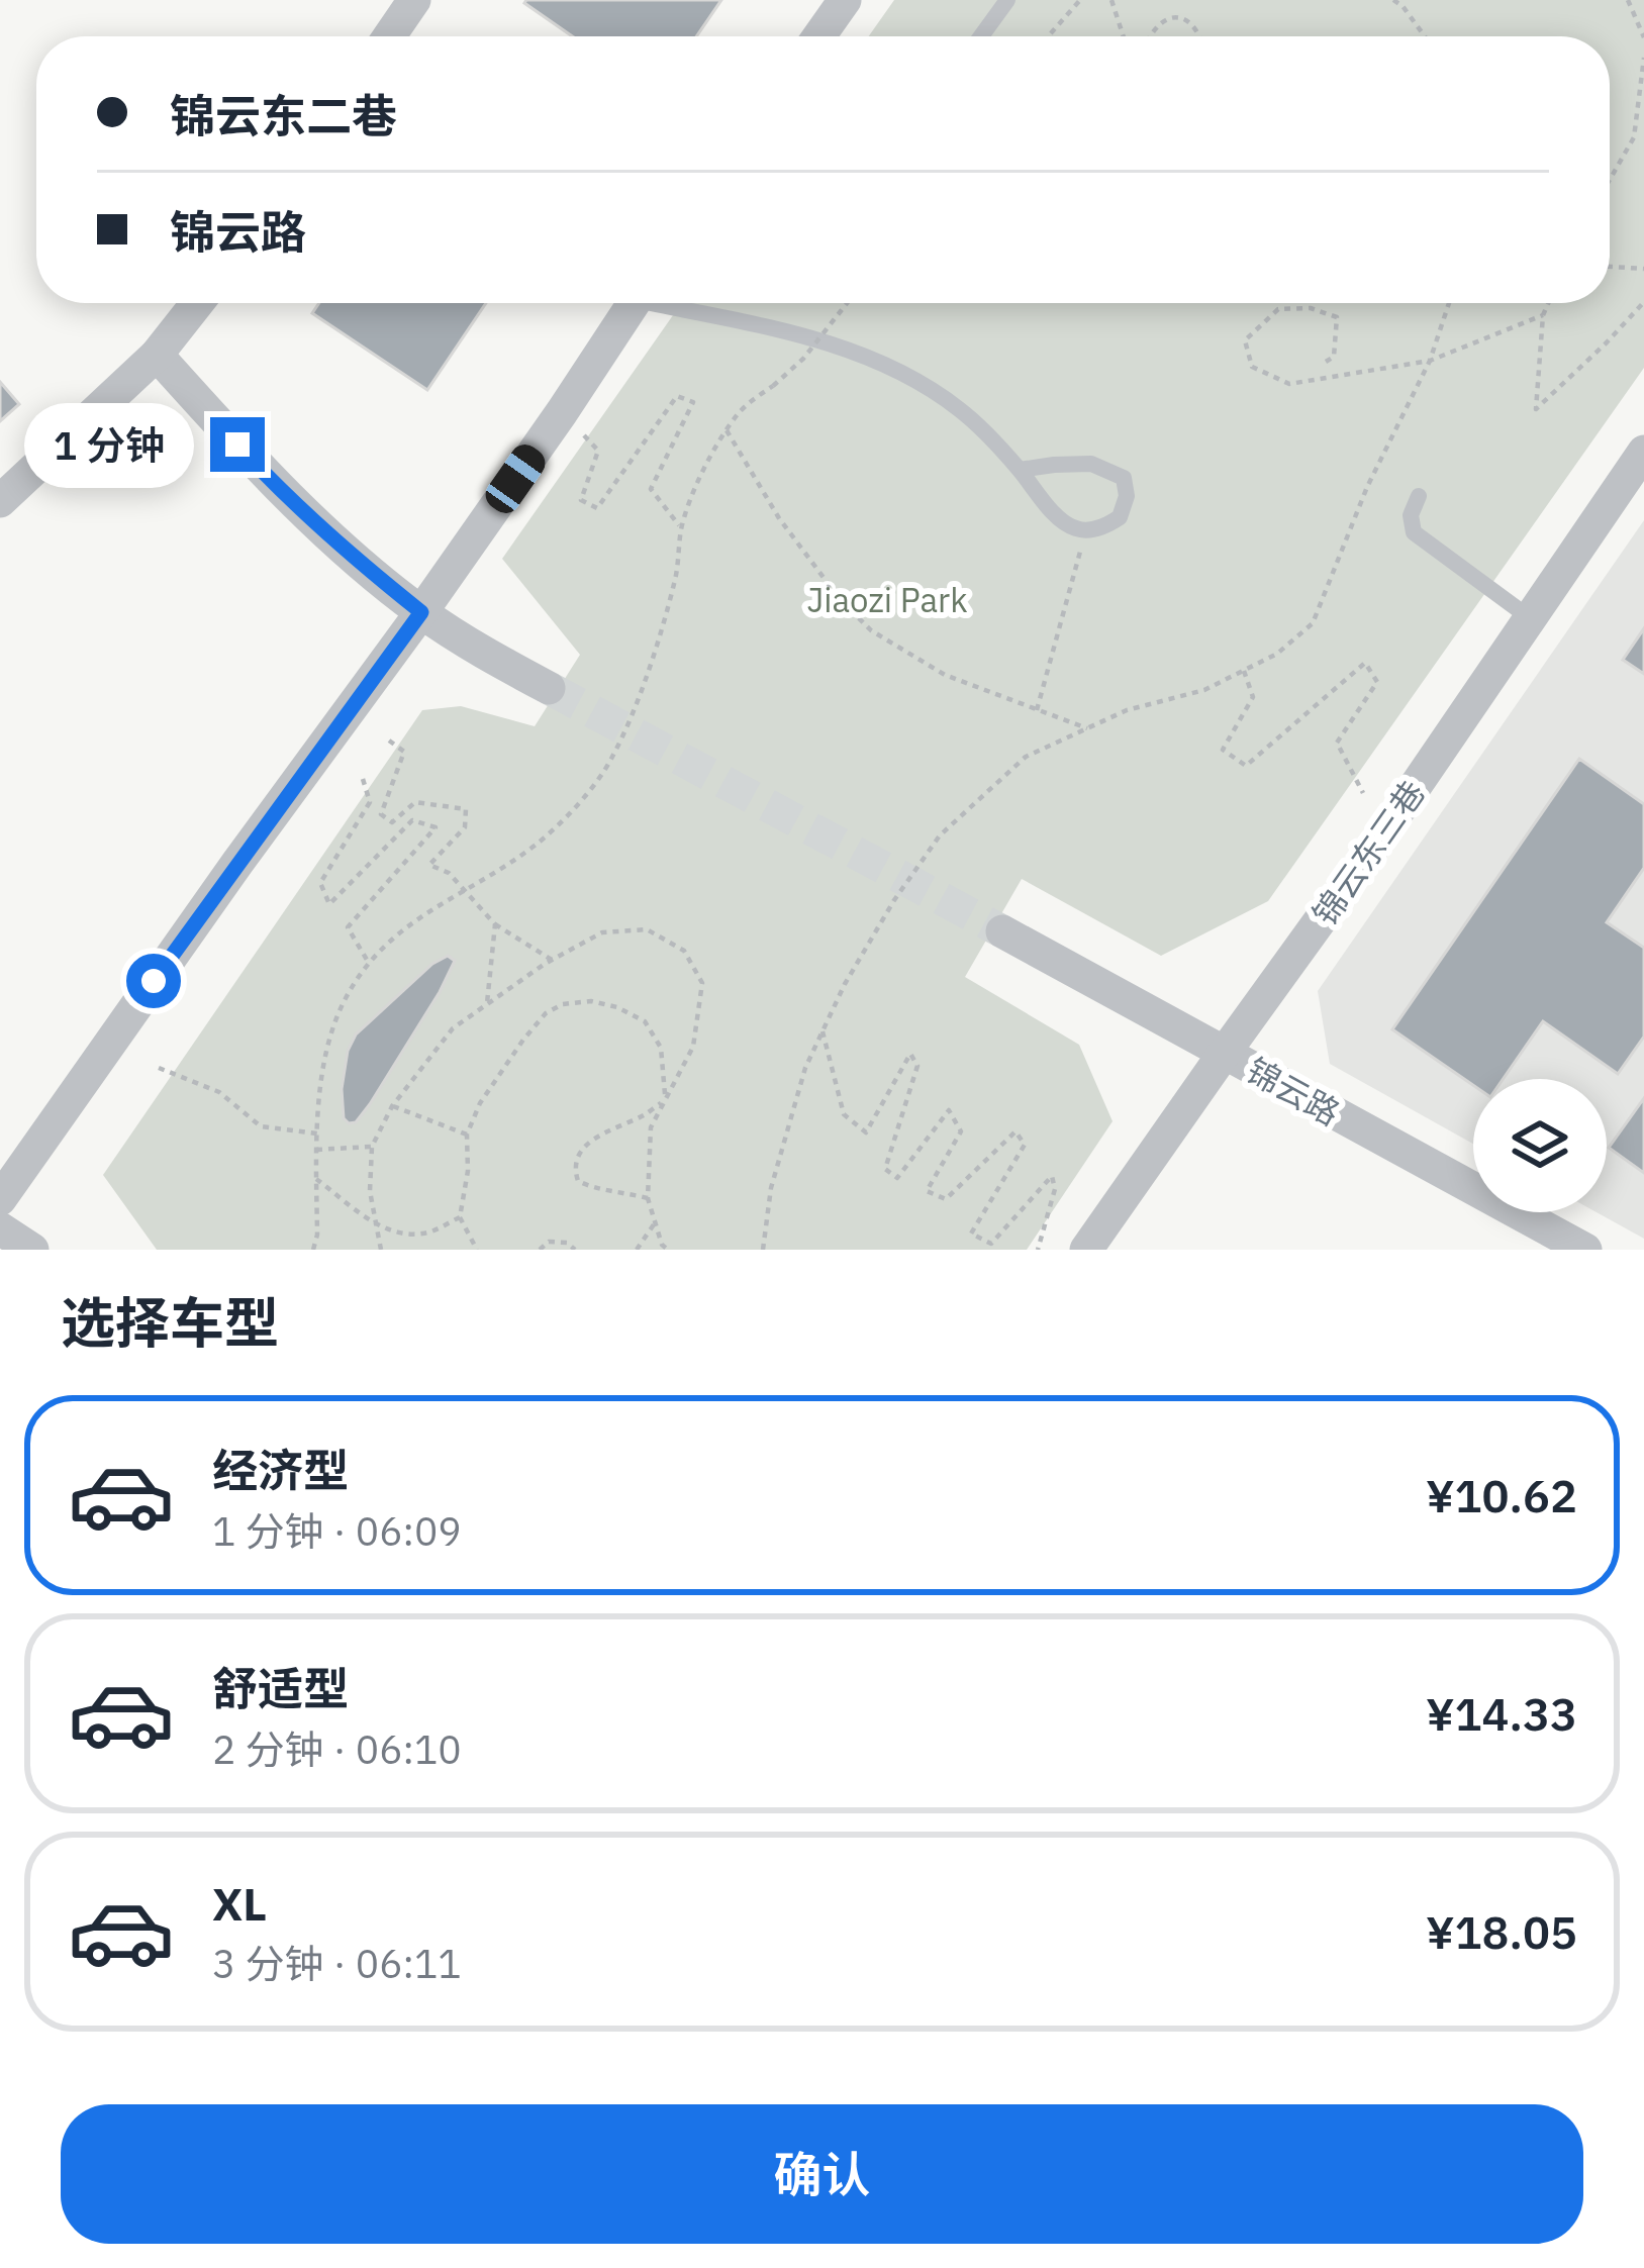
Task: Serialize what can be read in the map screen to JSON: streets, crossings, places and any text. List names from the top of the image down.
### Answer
{
  "streets": {
    "street": ["锦云东三巷", "锦云路"]
  },
  "crossings": [
    ["锦云东三巷", "锦云路"]
  ],
  "parks": ["Jiaozi Park"],
  "page": {
    "banner": ["锦云东二巷", "锦云路"],
    "bubble": "1 分钟",
    "heading": "选择车型",
    "list": [
      {
        "name": "经济型",
        "note": "1 分钟 · 06:09",
        "value": "¥10.62"
      },
      {
        "name": "舒适型",
        "note": "2 分钟 · 06:10",
        "value": "¥14.33"
      },
      {
        "name": "XL",
        "note": "3 分钟 · 06:11",
        "value": "¥18.05"
      }
    ],
    "buttons": "确认"
  }
}
